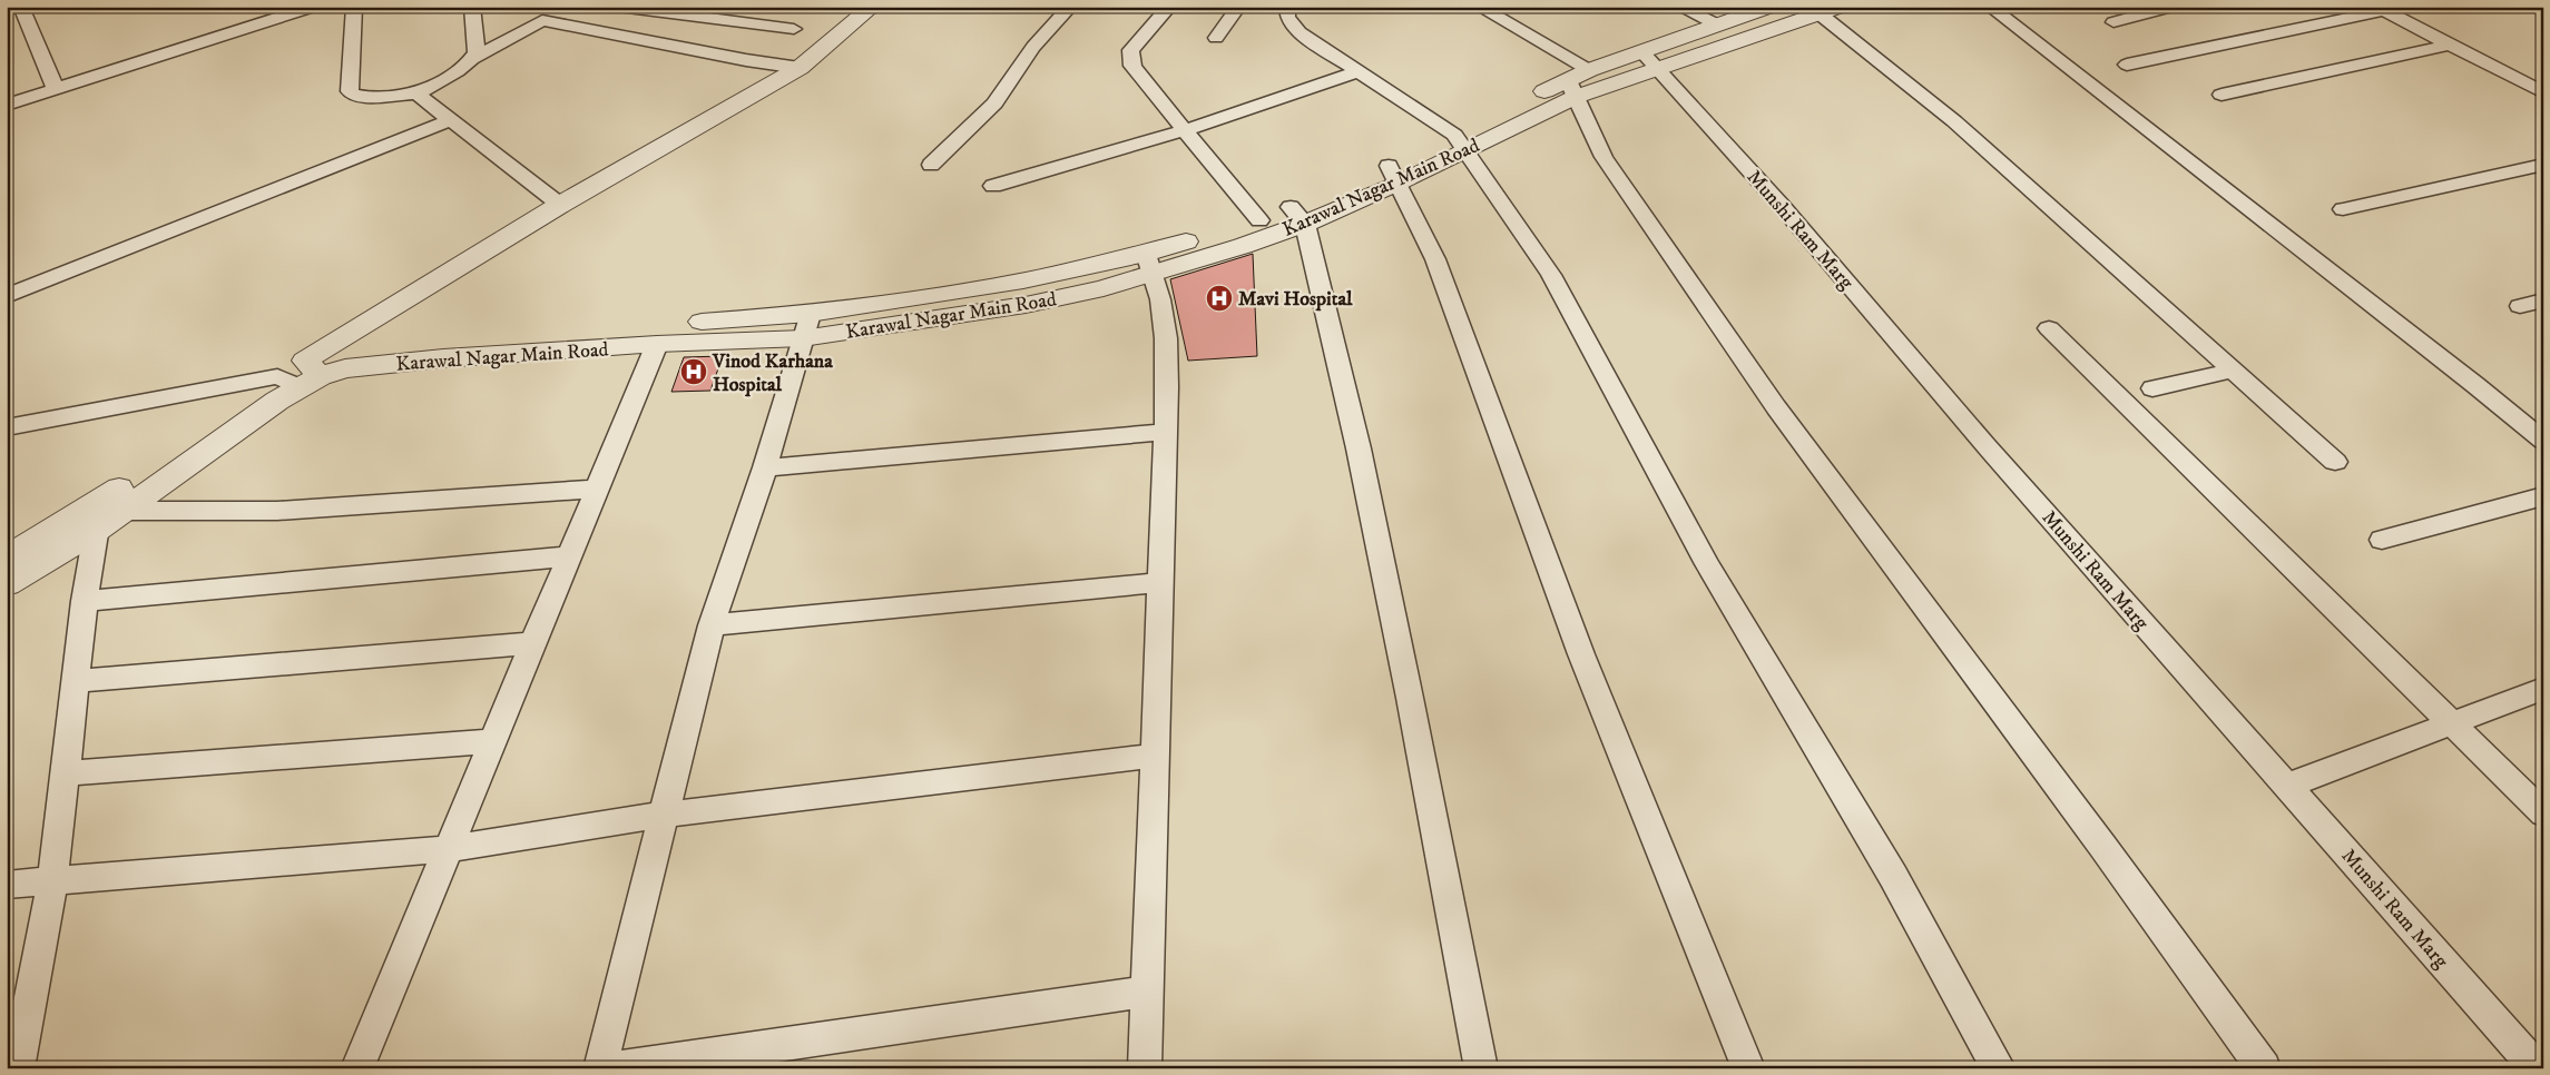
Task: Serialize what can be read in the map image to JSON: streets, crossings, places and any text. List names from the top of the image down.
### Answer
{
  "streets": {
    "street": ["Karawal Nagar Main Road", "Munshi Ram Marg"]
  },
  "crossings": [
    ["Karawal Nagar Main Road", "Munshi Ram Marg"]
  ],
  "places": {
    "hospital": ["Mavi Hospital", "Vinod Karhana Hospital"]
  }
}
